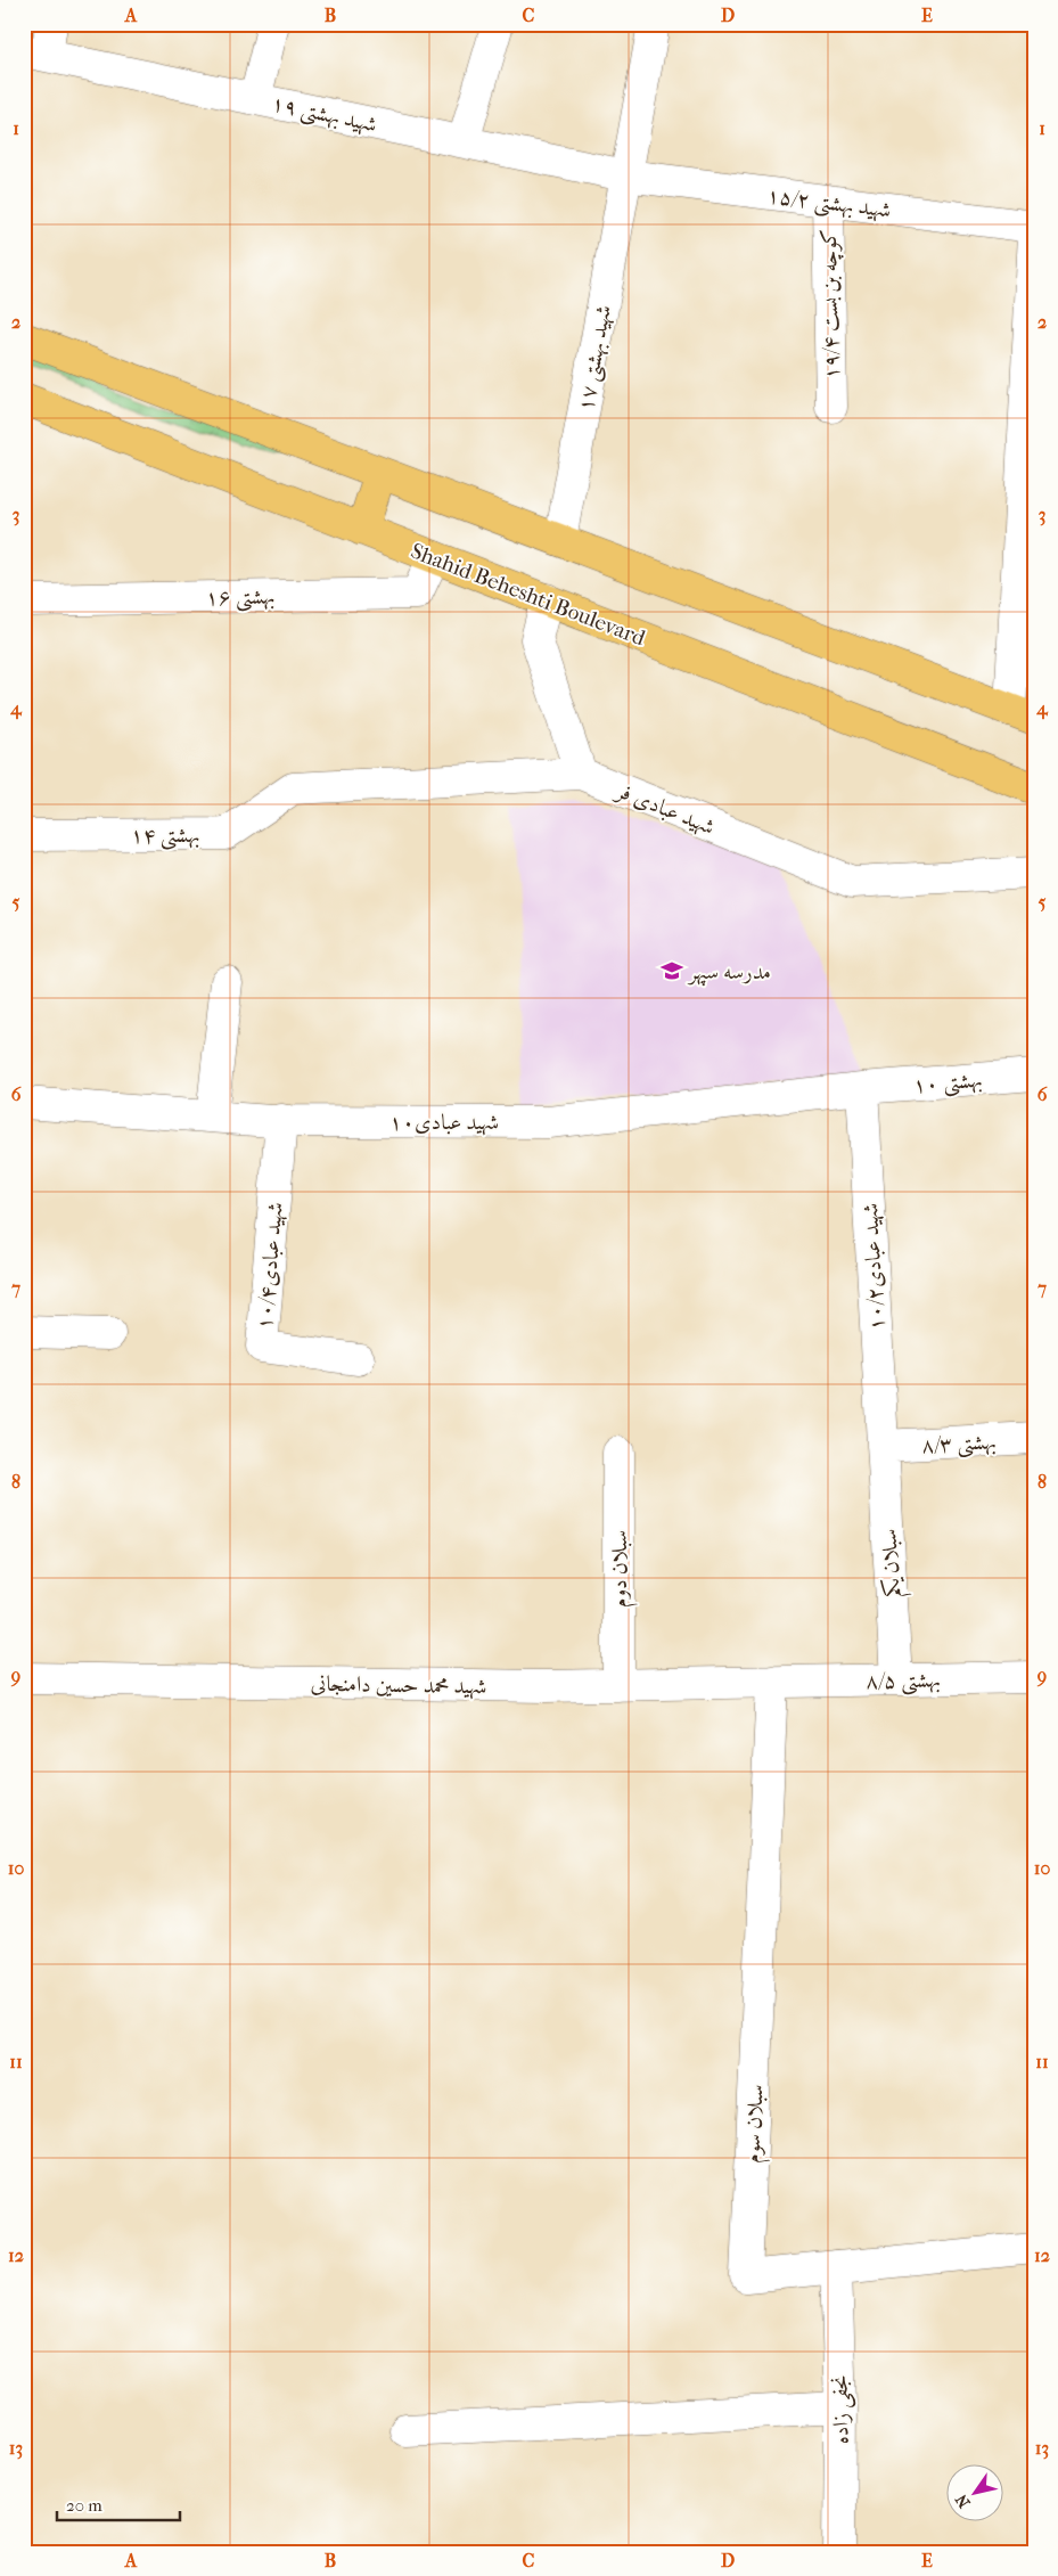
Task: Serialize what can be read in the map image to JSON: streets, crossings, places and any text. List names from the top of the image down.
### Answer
{
  "streets": {
    "main road": ["Shahid Beheshti Boulevard"],
    "street": [
      "شهید بهشتی ۱۹",
      "شهید بهشتی ۱۵/۲",
      "کوچه بن بست ۱۹/۴",
      "شهید بهشتی ۱۷",
      "بهشتی ۱۶",
      "شهید عبادی فر",
      "بهشتی ۱۴",
      "بهشتی ۱۰",
      "شهید عبادی۱۰",
      "شهید عبادی۱۰/۴",
      "شهید عبادی۱۰/۲",
      "بهشتی ۸/۳",
      "سبلان یکم",
      "سبلان دوم",
      "بهشتی ۸/۵",
      "شهید محمد حسین دامنجانی",
      "سبلان سوم",
      "نجفی زاده"
    ]
  },
  "crossings": [
    ["شهید بهشتی ۱۹", "شهید بهشتی ۱۵/۲"],
    ["شهید بهشتی ۱۹", "شهید بهشتی ۱۷"],
    ["شهید بهشتی ۱۵/۲", "کوچه بن بست ۱۹/۴"],
    ["شهید بهشتی ۱۵/۲", "شهید بهشتی ۱۷"],
    ["Shahid Beheshti Boulevard", "بهشتی ۱۶"],
    ["شهید عبادی فر", "بهشتی ۱۴"],
    ["بهشتی ۱۰", "شهید عبادی۱۰"],
    ["بهشتی ۱۰", "شهید عبادی۱۰/۲"],
    ["شهید عبادی۱۰", "شهید عبادی۱۰/۴"],
    ["شهید عبادی۱۰", "شهید عبادی۱۰/۲"],
    ["شهید عبادی۱۰/۲", "بهشتی ۸/۳"],
    ["شهید عبادی۱۰/۲", "سبلان یکم"],
    ["بهشتی ۸/۳", "سبلان یکم"],
    ["سبلان یکم", "بهشتی ۸/۵"],
    ["سبلان دوم", "شهید محمد حسین دامنجانی"],
    ["بهشتی ۸/۵", "شهید محمد حسین دامنجانی"],
    ["بهشتی ۸/۵", "سبلان سوم"],
    ["شهید محمد حسین دامنجانی", "سبلان سوم"],
    ["سبلان سوم", "نجفی زاده"]
  ],
  "places": {
    "school or university": ["مدرسه سپهر"]
  },
  "scale_bar": "20 m",
  "north": "bottom left",
  "grid": {
    "columns": [
      "A",
      "B",
      "C",
      "D",
      "E"
    ],
    "rows": [
      "1",
      "2",
      "3",
      "4",
      "5",
      "6",
      "7",
      "8",
      "9",
      "10",
      "11",
      "12",
      "13"
    ]
  }
}
